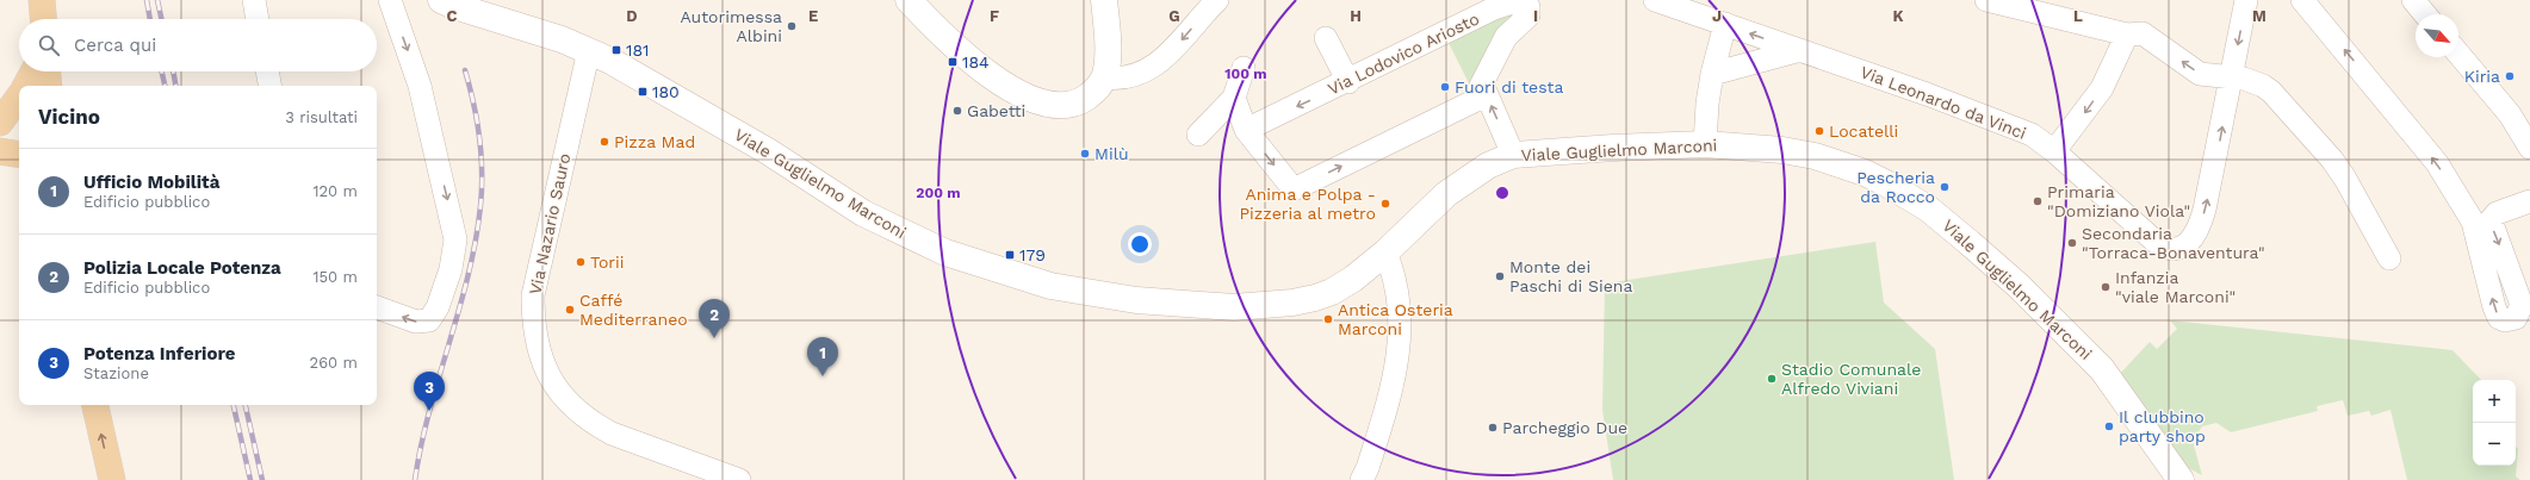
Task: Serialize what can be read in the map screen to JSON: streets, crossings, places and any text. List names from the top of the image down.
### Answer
{
  "streets": {
    "street": [
      "Via Lodovico Ariosto",
      "Via Leonardo da Vinci",
      "Viale Guglielmo Marconi",
      "Via Nazario Sauro"
    ]
  },
  "crossings": [
    ["Viale Guglielmo Marconi", "Via Nazario Sauro"]
  ],
  "places": {
    "other": [
      "Autorimessa Albini",
      "Kiria",
      "Fuori di testa",
      "Gabetti",
      "Locatelli",
      "Pizza Mad",
      "Milù",
      "Pescheria da Rocco",
      "Primaria \"Domiziano Viola\"",
      "Anima e Polpa - Pizzeria al metro",
      "Secondaria \"Torraca-Bonaventura\"",
      "Torii",
      "Monte dei Paschi di Siena",
      "Infanzia \"viale Marconi\"",
      "Caffé Mediterraneo",
      "Antica Osteria Marconi",
      "Stadio Comunale Alfredo Viviani",
      "Il clubbino party shop",
      "Parcheggio Due"
    ],
    "transit": [
      "181",
      "184",
      "180",
      "179"
    ]
  },
  "north": "bottom right",
  "page": {
    "search": "Cerca qui",
    "heading": ["Vicino", "3 risultati"],
    "list": [
      {
        "mark": "1",
        "name": "Ufficio Mobilità",
        "note": "Edificio pubblico",
        "value": "120 m"
      },
      {
        "mark": "2",
        "name": "Polizia Locale Potenza",
        "note": "Edificio pubblico",
        "value": "150 m"
      },
      {
        "mark": "3",
        "name": "Potenza Inferiore",
        "note": "Stazione",
        "value": "260 m"
      }
    ],
    "pins": ["2", "1", "3"],
    "map_buttons": ["+", "−"]
  },
  "grid": {
    "columns": [
      "C",
      "D",
      "E",
      "F",
      "G",
      "H",
      "I",
      "J",
      "K",
      "L",
      "M"
    ]
  },
  "rings": ["100 m", "200 m"]
}
